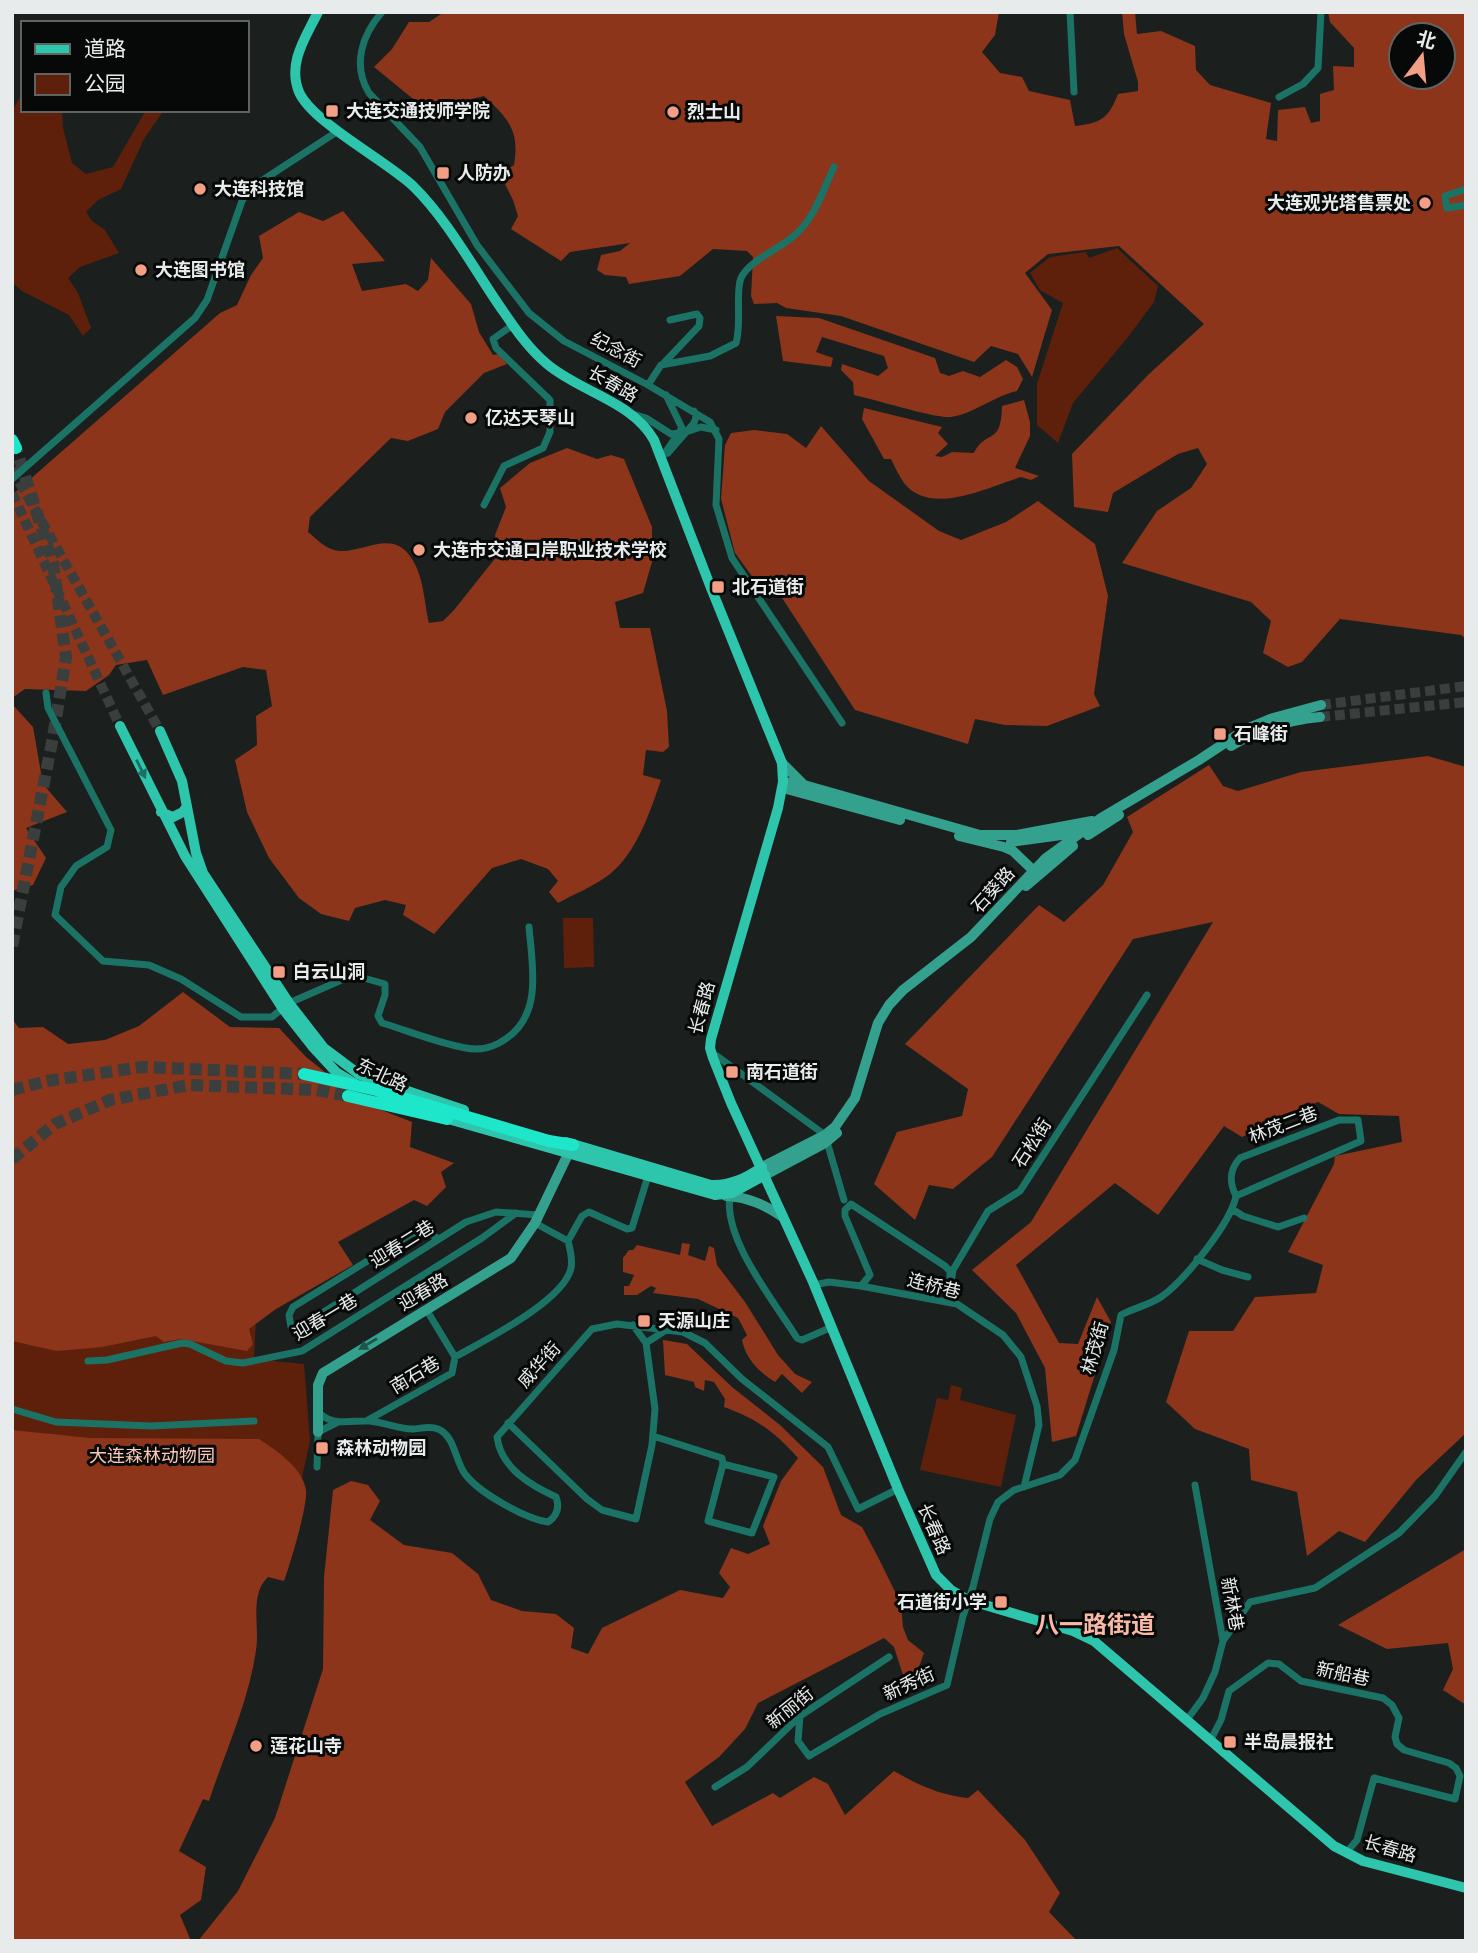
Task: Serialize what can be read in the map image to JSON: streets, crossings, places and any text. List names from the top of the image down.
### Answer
{
  "streets": {
    "main road": [
      "长春路",
      "石葵路",
      "东北路",
      "迎春路"
    ],
    "street": [
      "纪念街",
      "林茂二巷",
      "石松街",
      "迎春二巷",
      "连桥巷",
      "迎春一巷",
      "林茂街",
      "威华街",
      "南石巷",
      "新林巷",
      "新船巷",
      "新秀街",
      "新丽街"
    ]
  },
  "crossings": [
    ["长春路", "石葵路"],
    ["长春路", "东北路"],
    ["长春路", "连桥巷"],
    ["长春路", "林茂街"],
    ["长春路", "威华街"],
    ["长春路", "新林巷"],
    ["长春路", "新船巷"],
    ["长春路", "新秀街"],
    ["石葵路", "东北路"],
    ["东北路", "迎春路"],
    ["林茂二巷", "林茂街"],
    ["石松街", "连桥巷"],
    ["迎春二巷", "迎春路"],
    ["迎春二巷", "迎春一巷"],
    ["连桥巷", "林茂街"],
    ["迎春路", "南石巷"],
    ["林茂街", "新秀街"],
    ["威华街", "南石巷"],
    ["新秀街", "新丽街"]
  ],
  "districts": ["八一路街道"],
  "parks": ["大连森林动物园"],
  "places": {
    "transit": [
      "大连交通技师学院",
      "人防办",
      "北石道街",
      "石峰街",
      "白云山洞",
      "南石道街",
      "天源山庄",
      "森林动物园",
      "石道街小学",
      "半岛晨报社"
    ],
    "other": [
      "烈士山",
      "大连科技馆",
      "大连观光塔售票处",
      "大连图书馆",
      "亿达天琴山",
      "大连市交通口岸职业技术学校",
      "莲花山寺"
    ]
  },
  "legend": ["道路", "公园"],
  "north": "top"
}
